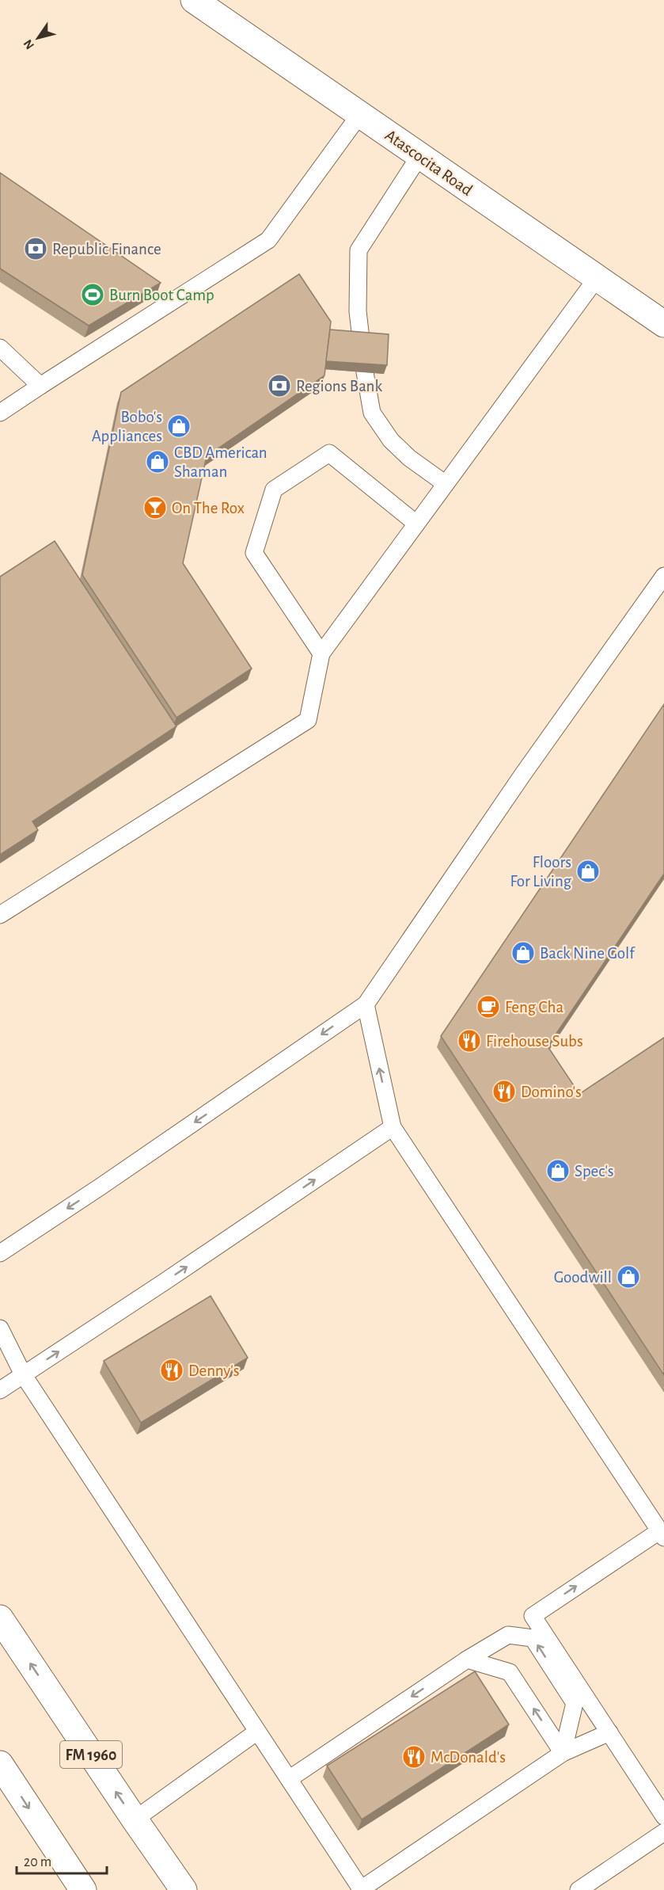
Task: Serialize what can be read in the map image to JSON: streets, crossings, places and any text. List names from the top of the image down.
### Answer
{
  "streets": {
    "main road": ["Atascocita Road", "FM 1960"]
  },
  "places": {
    "bank": ["Republic Finance", "Regions Bank"],
    "sports": ["Burn Boot Camp"],
    "shop": [
      "Bobo's Appliances",
      "CBD American Shaman",
      "Floors For Living",
      "Back Nine Golf",
      "Spec's",
      "Goodwill"
    ],
    "bar": ["On The Rox"],
    "cafe": ["Feng Cha"],
    "restaurant": [
      "Firehouse Subs",
      "Domino's",
      "Denny's",
      "McDonald's"
    ]
  },
  "scale_bar": "20 m",
  "north": "bottom left"
}
